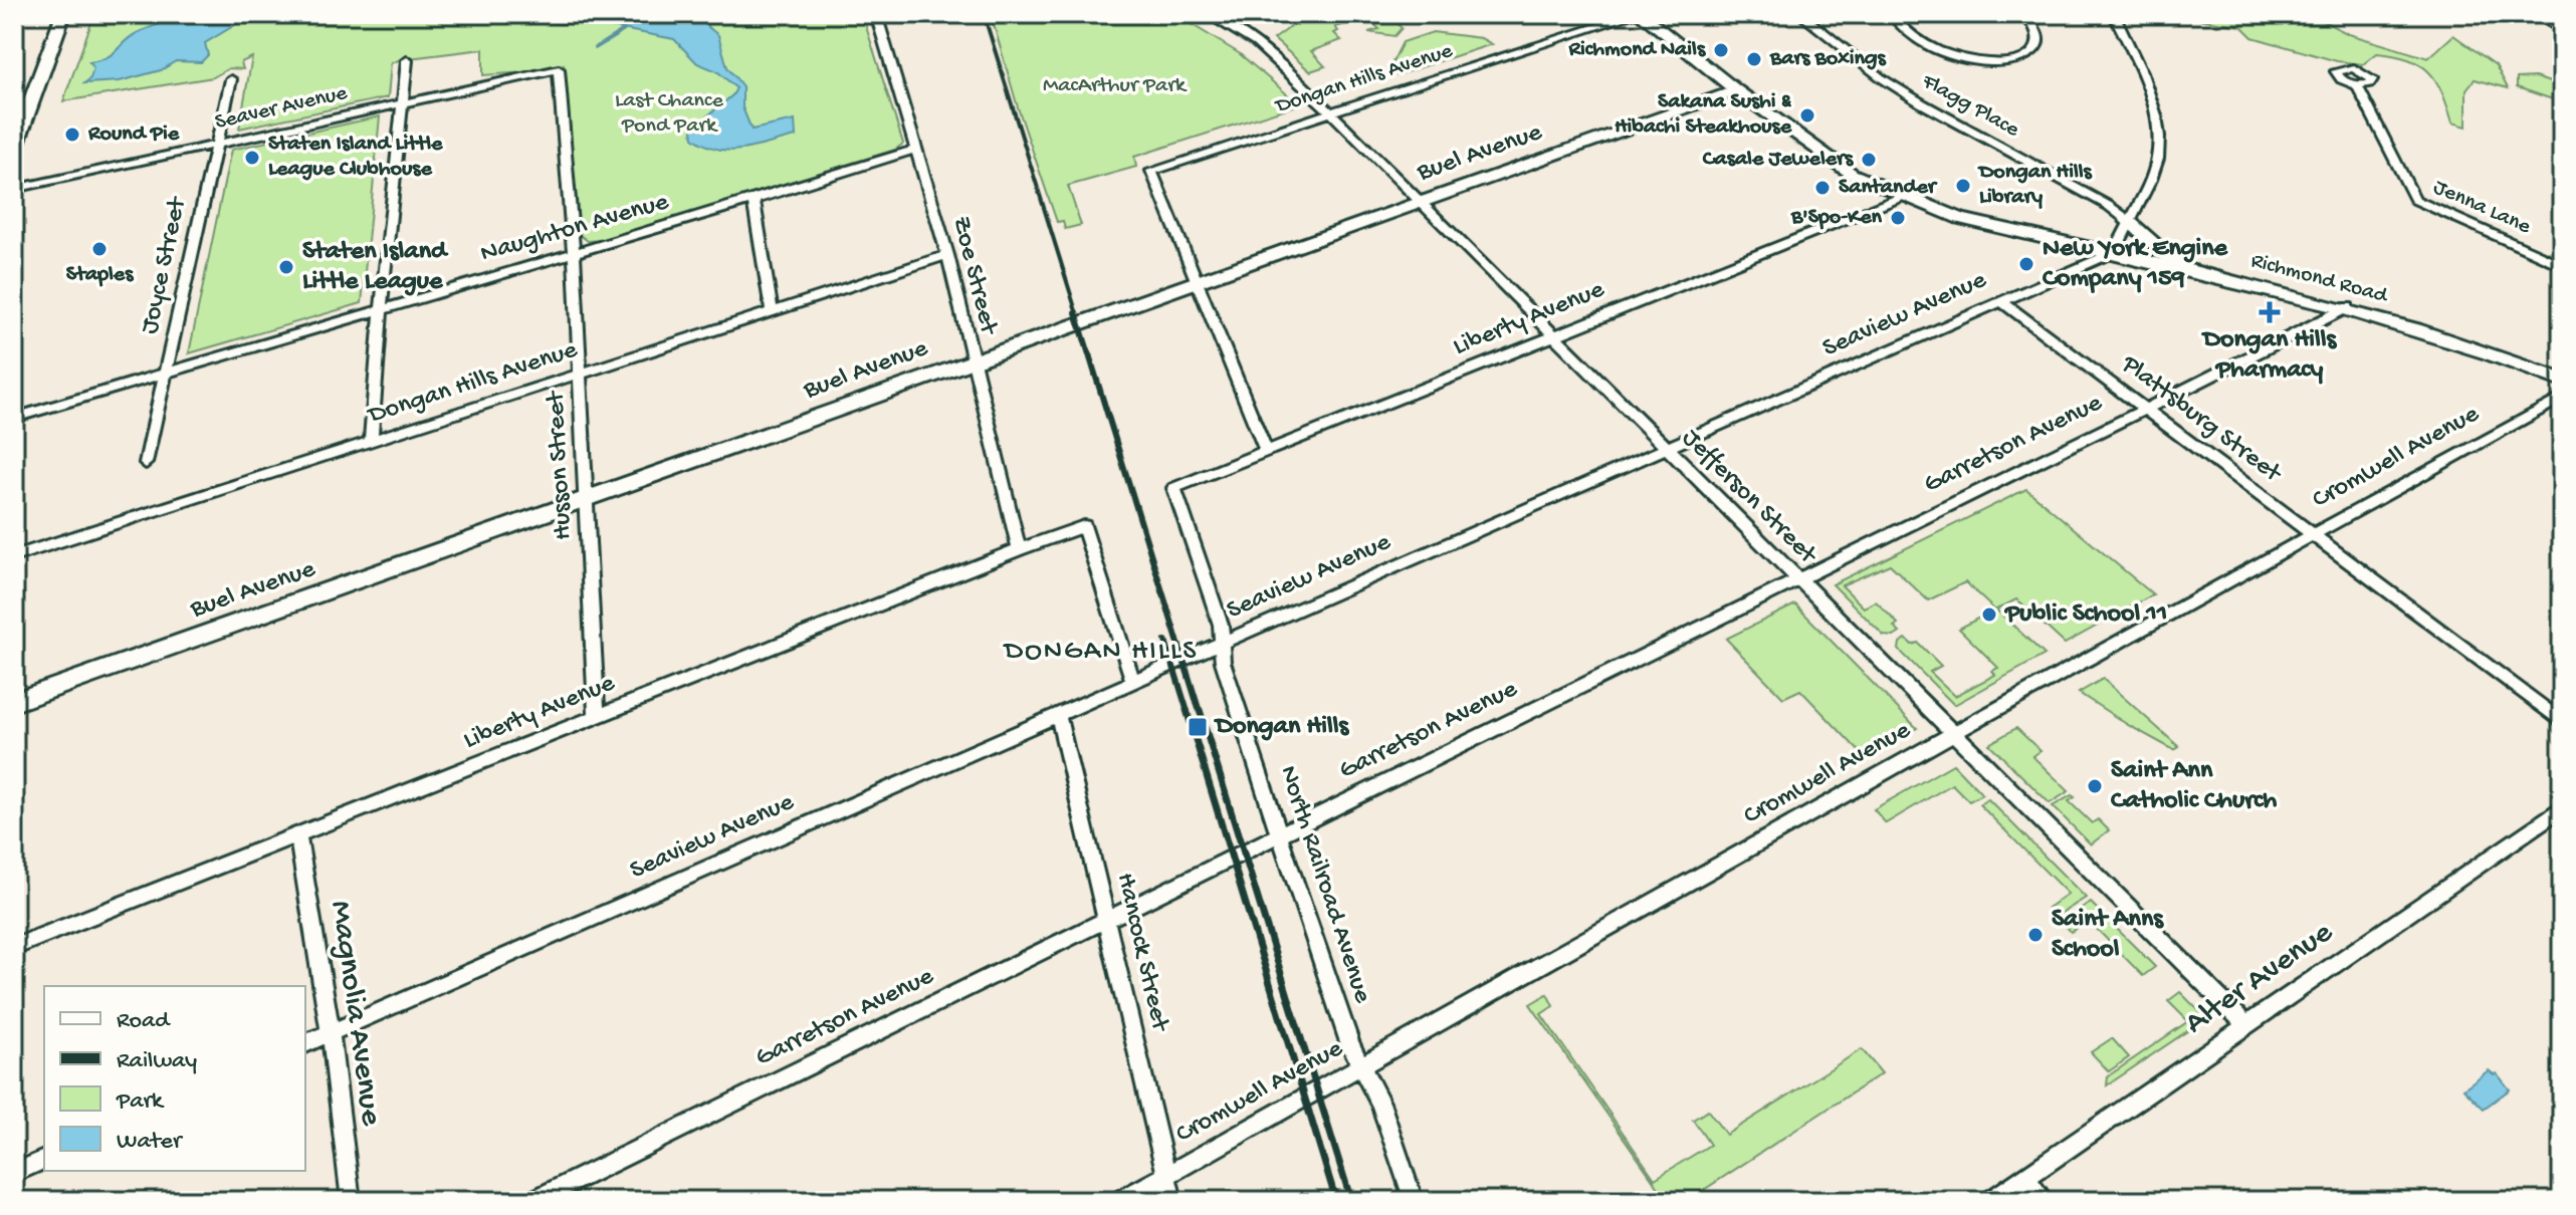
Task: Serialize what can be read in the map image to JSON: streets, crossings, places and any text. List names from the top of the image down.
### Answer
{
  "streets": {
    "street": [
      "Dongan Hills Avenue",
      "Flagg Place",
      "Seaver Avenue",
      "Buel Avenue",
      "Jenna Lane",
      "Naughton Avenue",
      "Joyce Street",
      "Zoe Street",
      "Richmond Road",
      "Seaview Avenue",
      "Liberty Avenue",
      "Plattsburg Street",
      "Garretson Avenue",
      "Cromwell Avenue",
      "Husson Street",
      "Jefferson Street",
      "North Railroad Avenue",
      "Hancock Street",
      "Alter Avenue",
      "Magnolia Avenue"
    ]
  },
  "crossings": [
    ["Dongan Hills Avenue", "Buel Avenue"],
    ["Dongan Hills Avenue", "Zoe Street"],
    ["Dongan Hills Avenue", "Richmond Road"],
    ["Dongan Hills Avenue", "Husson Street"],
    ["Dongan Hills Avenue", "Jefferson Street"],
    ["Seaver Avenue", "Joyce Street"],
    ["Seaver Avenue", "Husson Street"],
    ["Buel Avenue", "Zoe Street"],
    ["Buel Avenue", "Richmond Road"],
    ["Buel Avenue", "Husson Street"],
    ["Buel Avenue", "Jefferson Street"],
    ["Naughton Avenue", "Joyce Street"],
    ["Naughton Avenue", "Zoe Street"],
    ["Naughton Avenue", "Husson Street"],
    ["Zoe Street", "Liberty Avenue"],
    ["Richmond Road", "Seaview Avenue"],
    ["Richmond Road", "Liberty Avenue"],
    ["Richmond Road", "Garretson Avenue"],
    ["Seaview Avenue", "Liberty Avenue"],
    ["Seaview Avenue", "Plattsburg Street"],
    ["Seaview Avenue", "Jefferson Street"],
    ["Seaview Avenue", "North Railroad Avenue"],
    ["Seaview Avenue", "Hancock Street"],
    ["Seaview Avenue", "Magnolia Avenue"],
    ["Liberty Avenue", "Husson Street"],
    ["Liberty Avenue", "Jefferson Street"],
    ["Liberty Avenue", "North Railroad Avenue"],
    ["Liberty Avenue", "Magnolia Avenue"],
    ["Plattsburg Street", "Garretson Avenue"],
    ["Plattsburg Street", "Cromwell Avenue"],
    ["Garretson Avenue", "Jefferson Street"],
    ["Garretson Avenue", "North Railroad Avenue"],
    ["Garretson Avenue", "Hancock Street"],
    ["Cromwell Avenue", "Jefferson Street"],
    ["Cromwell Avenue", "North Railroad Avenue"],
    ["Cromwell Avenue", "Hancock Street"],
    ["Jefferson Street", "Alter Avenue"]
  ],
  "districts": ["DONGAN HILLS"],
  "parks": ["MacArthur Park", "Last Chance Pond Park"],
  "places": {
    "other": [
      "Richmond Nails",
      "Bars Boxings",
      "Sakana Sushi & Hibachi Steakhouse",
      "Round Pie",
      "Staten Island Little League Clubhouse",
      "Casale Jewelers",
      "Dongan Hills Library",
      "Santander",
      "B'Spo-Ken",
      "Staples",
      "New York Engine Company 159",
      "Staten Island Little League",
      "Public School 11",
      "Saint Ann Catholic Church",
      "Saint Anns School"
    ],
    "health": ["Dongan Hills Pharmacy"],
    "transit": ["Dongan Hills"]
  },
  "legend": [
    "Road",
    "Railway",
    "Park",
    "Water"
  ]
}
